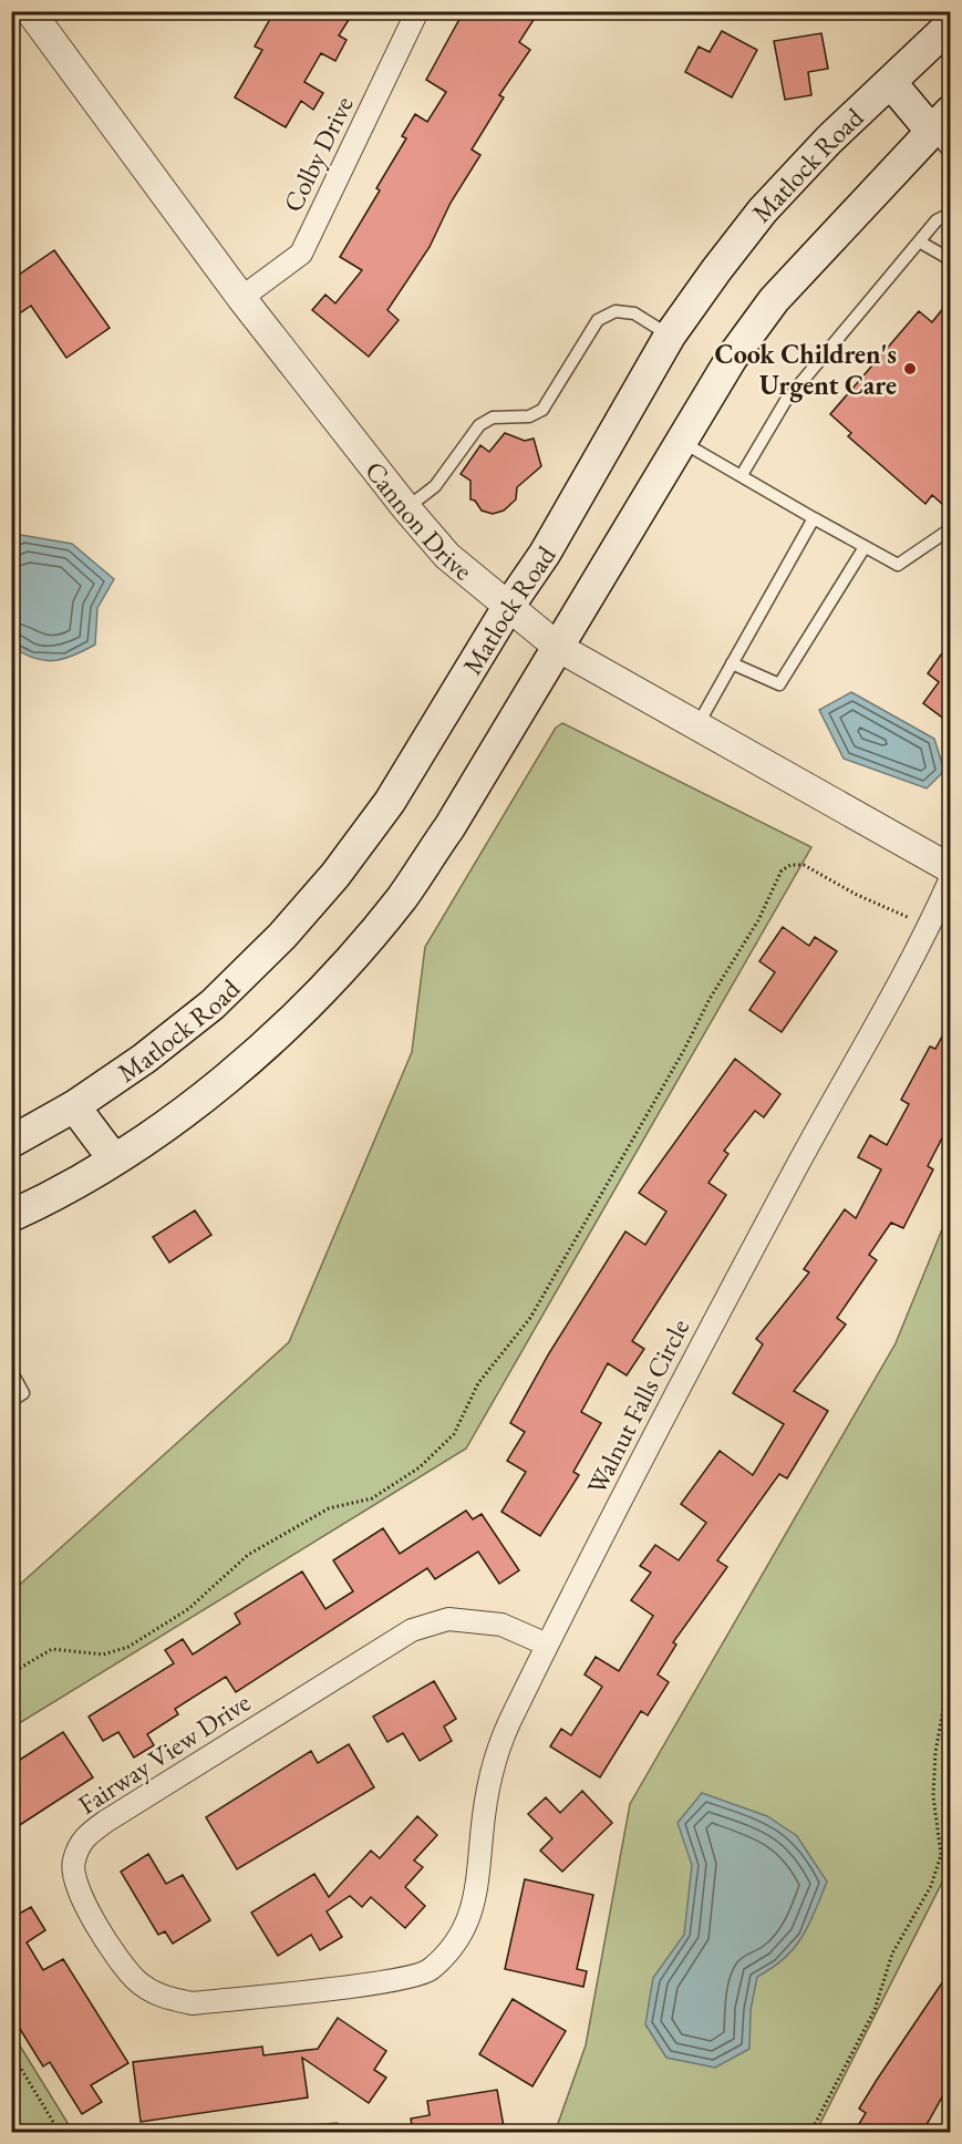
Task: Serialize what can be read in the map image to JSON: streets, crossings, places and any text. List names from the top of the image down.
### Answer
{
  "streets": {
    "main road": ["Matlock Road"],
    "street": [
      "Colby Drive",
      "Cannon Drive",
      "Walnut Falls Circle",
      "Fairway View Drive"
    ]
  },
  "crossings": [
    ["Colby Drive", "Cannon Drive"],
    ["Matlock Road", "Cannon Drive"],
    ["Walnut Falls Circle", "Fairway View Drive"]
  ],
  "places": ["Cook Children's Urgent Care"]
}
